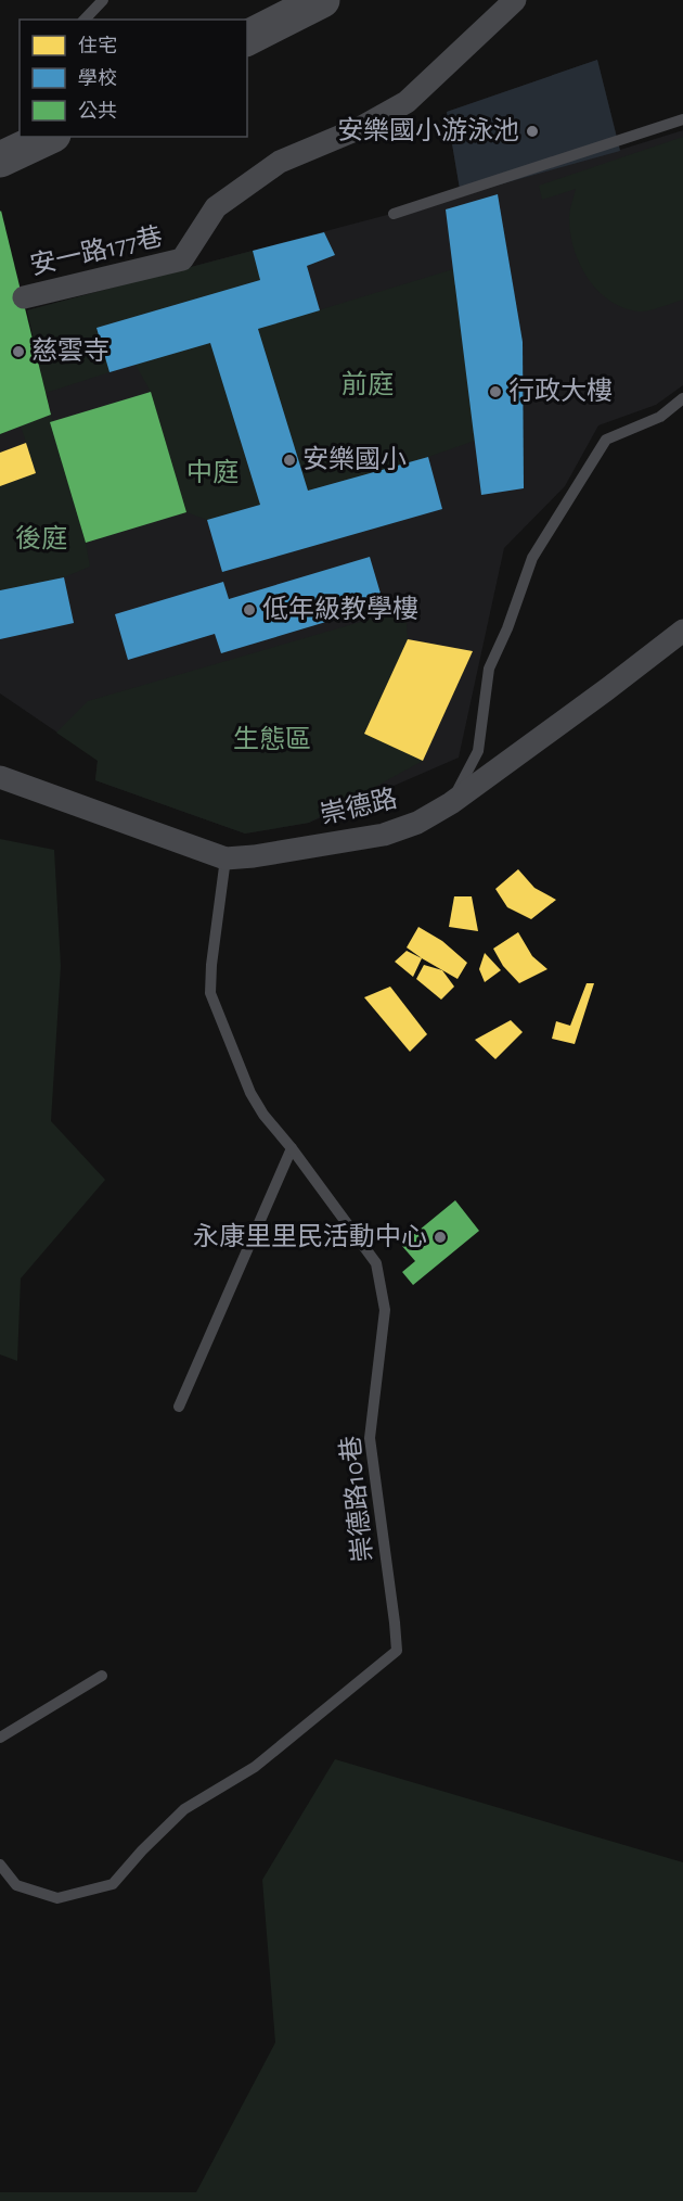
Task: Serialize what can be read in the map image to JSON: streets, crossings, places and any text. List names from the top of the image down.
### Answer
{
  "streets": {
    "street": ["安一路177巷", "崇德路"],
    "lane": ["崇德路10巷"]
  },
  "crossings": [
    ["崇德路", "崇德路10巷"]
  ],
  "parks": [
    "前庭",
    "中庭",
    "後庭",
    "生態區"
  ],
  "places": [
    "安樂國小游泳池",
    "慈雲寺",
    "行政大樓",
    "安樂國小",
    "低年級教學樓",
    "永康里里民活動中心"
  ],
  "legend": ["住宅", "學校", "公共"]
}
